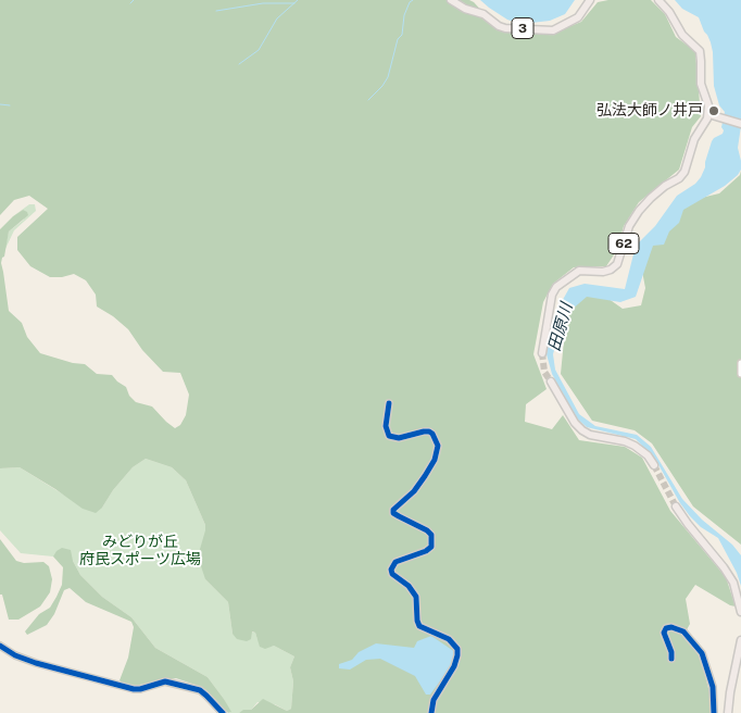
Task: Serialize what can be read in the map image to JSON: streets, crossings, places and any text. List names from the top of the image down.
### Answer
{
  "streets": {
    "main road": ["3", "62"]
  },
  "water": ["田原川"],
  "parks": ["みどりが丘 府民スポーツ広場"],
  "places": ["弘法大師ノ井戸"]
}
